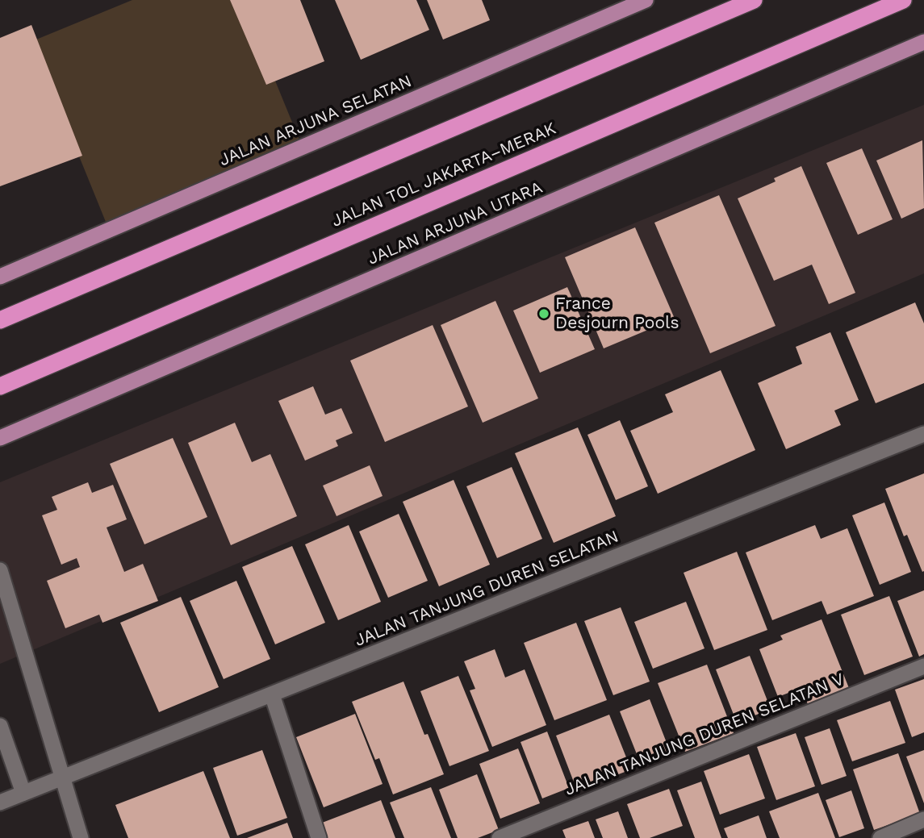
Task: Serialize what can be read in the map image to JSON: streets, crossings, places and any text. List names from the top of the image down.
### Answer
{
  "streets": {
    "highway": ["JALAN TOL JAKARTA–MERAK"],
    "main road": ["JALAN ARJUNA SELATAN", "JALAN ARJUNA UTARA"],
    "street": ["JALAN TANJUNG DUREN SELATAN", "JALAN TANJUNG DUREN SELATAN V"]
  },
  "places": ["France Desjourn Pools"]
}
